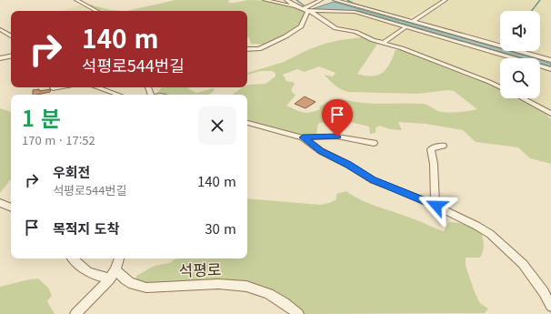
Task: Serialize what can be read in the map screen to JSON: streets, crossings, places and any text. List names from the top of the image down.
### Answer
{
  "streets": {
    "street": ["석평로"]
  },
  "page": {
    "turn": ["140 m", "석평로544번길"],
    "heading": ["1 분", "170 m · 17:52"],
    "list": [
      {
        "name": "우회전",
        "note": "석평로544번길",
        "value": "140 m"
      },
      {
        "name": "목적지 도착",
        "value": "30 m"
      }
    ]
  }
}
